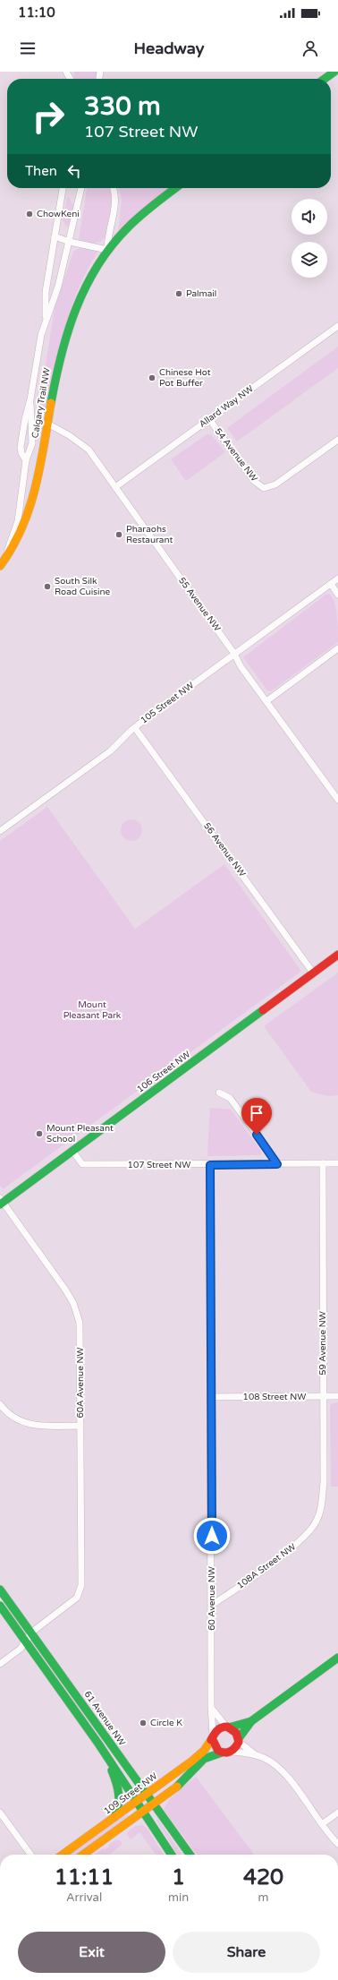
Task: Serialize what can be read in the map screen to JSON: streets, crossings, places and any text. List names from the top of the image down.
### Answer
{
  "streets": {
    "main road": [
      "Calgary Trail NW",
      "106 Street NW",
      "61 Avenue NW",
      "109 Street NW"
    ],
    "street": [
      "Allard Way NW",
      "54 Avenue NW",
      "55 Avenue NW",
      "105 Street NW",
      "56 Avenue NW",
      "107 Street NW",
      "59 Avenue NW",
      "60A Avenue NW",
      "108 Street NW",
      "108A Street NW",
      "60 Avenue NW"
    ]
  },
  "crossings": [
    ["Calgary Trail NW", "55 Avenue NW"],
    ["Allard Way NW", "54 Avenue NW"],
    ["Allard Way NW", "55 Avenue NW"],
    ["55 Avenue NW", "105 Street NW"],
    ["105 Street NW", "56 Avenue NW"],
    ["56 Avenue NW", "106 Street NW"],
    ["106 Street NW", "107 Street NW"],
    ["106 Street NW", "60A Avenue NW"],
    ["107 Street NW", "59 Avenue NW"],
    ["107 Street NW", "60 Avenue NW"],
    ["59 Avenue NW", "108 Street NW"],
    ["59 Avenue NW", "108A Street NW"],
    ["60A Avenue NW", "61 Avenue NW"],
    ["108 Street NW", "60 Avenue NW"],
    ["108A Street NW", "60 Avenue NW"],
    ["60 Avenue NW", "109 Street NW"],
    ["61 Avenue NW", "109 Street NW"]
  ],
  "parks": ["Mount Pleasant Park"],
  "places": [
    "ChowKeni",
    "Palmail",
    "Chinese Hot Pot Buffer",
    "Pharaohs Restaurant",
    "South Silk Road Cuisine",
    "Mount Pleasant School",
    "Circle K"
  ],
  "page": {
    "status": "11:10",
    "header": "Headway",
    "turn": ["330 m", "107 Street NW"],
    "then": "Then",
    "eta": [
      "11:11",
      "Arrival",
      "1",
      "min",
      "420",
      "m"
    ],
    "buttons": ["Exit", "Share"]
  }
}
